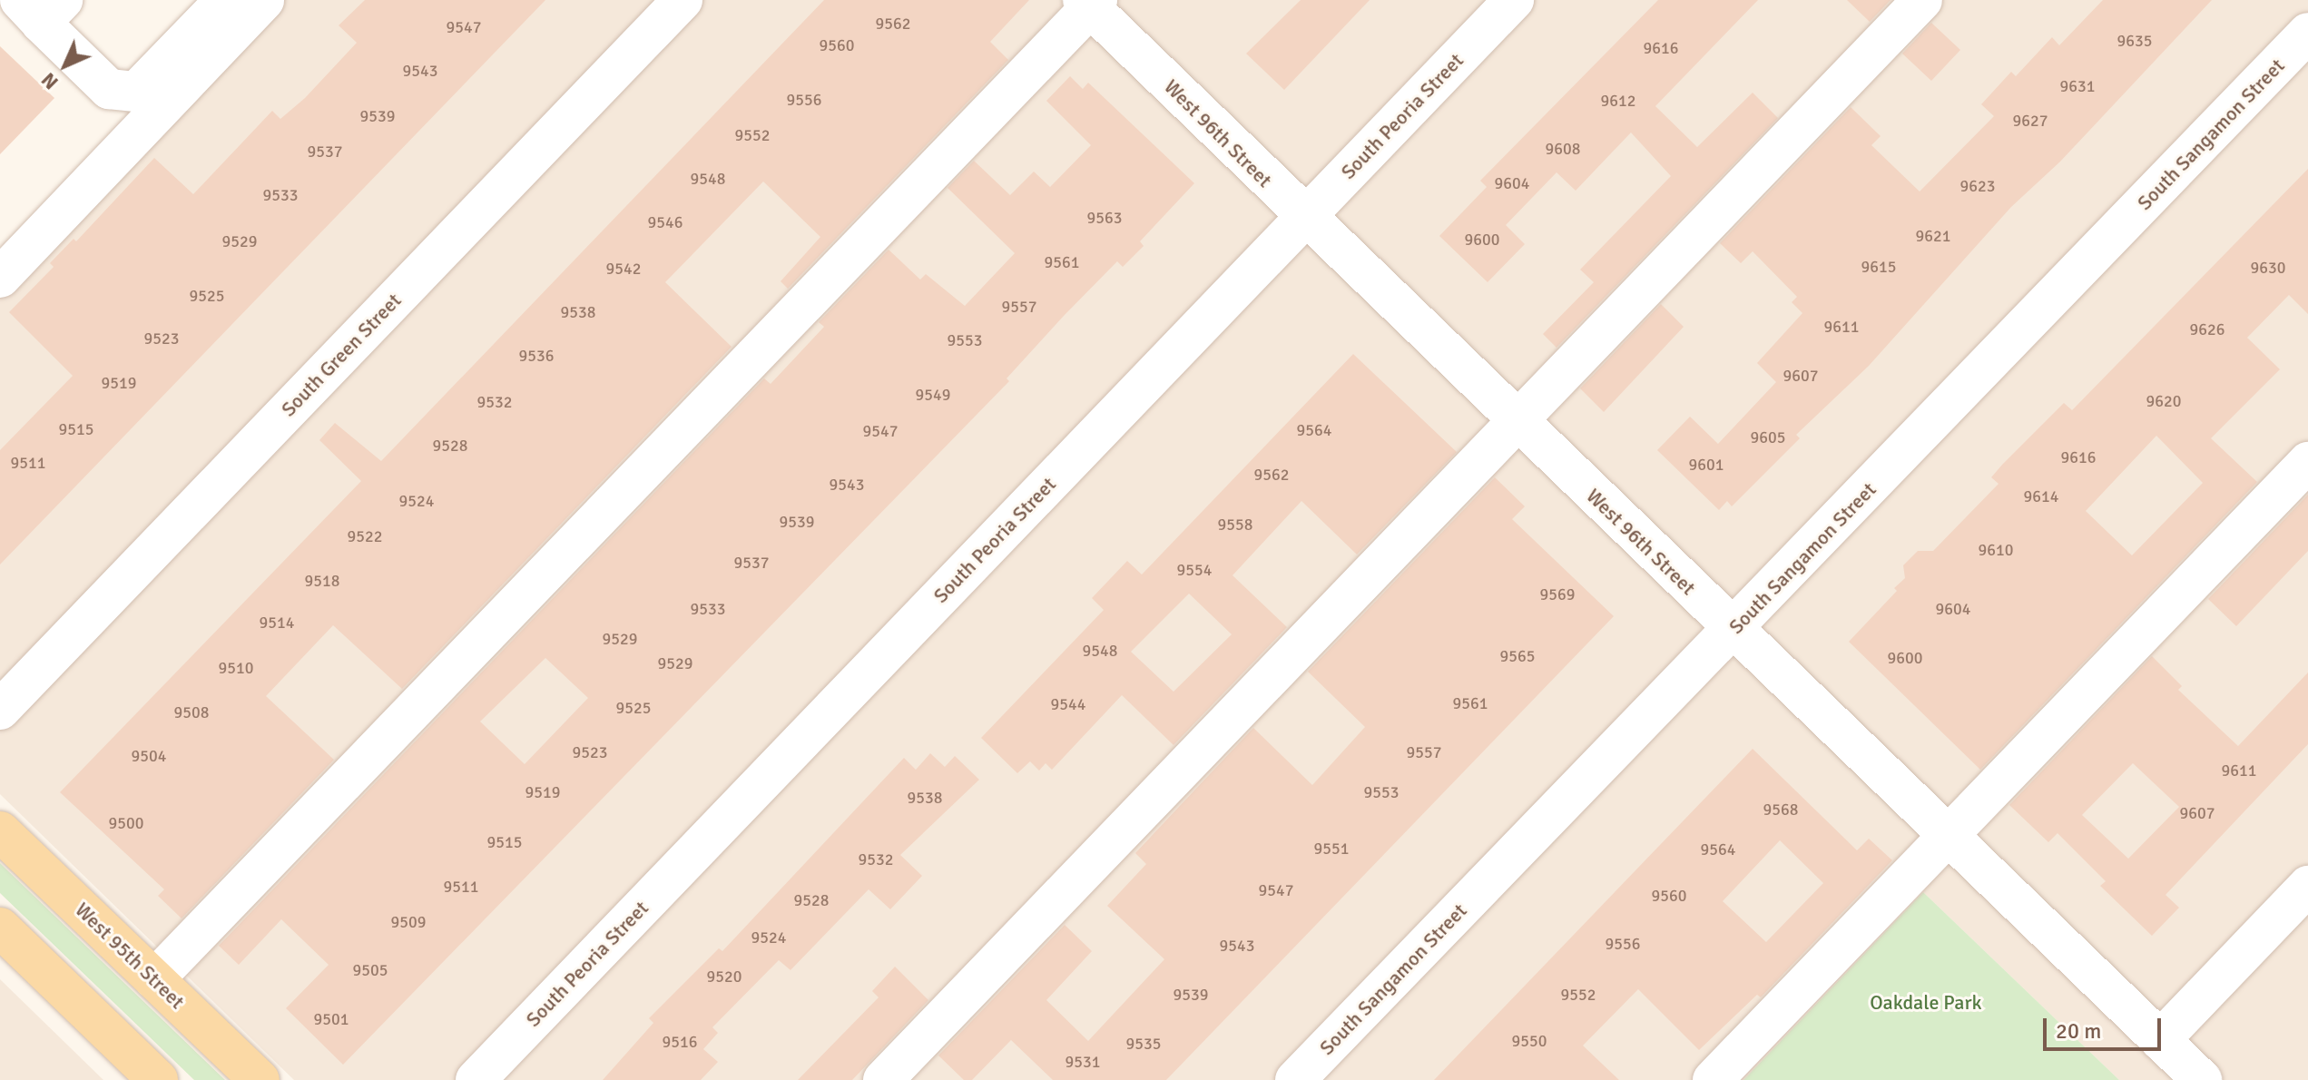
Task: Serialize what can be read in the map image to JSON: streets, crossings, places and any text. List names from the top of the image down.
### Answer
{
  "streets": {
    "main road": ["West 95th Street"],
    "street": [
      "South Peoria Street",
      "West 96th Street",
      "South Sangamon Street",
      "South Green Street"
    ]
  },
  "crossings": [
    ["South Peoria Street", "West 96th Street"],
    ["West 96th Street", "South Sangamon Street"]
  ],
  "parks": ["Oakdale Park"],
  "house_numbers": [
    "9562",
    "9547",
    "9635",
    "9560",
    "9616",
    "9543",
    "9631",
    "9556",
    "9612",
    "9539",
    "9627",
    "9552",
    "9608",
    "9537",
    "9548",
    "9604",
    "9623",
    "9533",
    "9563",
    "9546",
    "9621",
    "9600",
    "9529",
    "9561",
    "9615",
    "9630",
    "9542",
    "9525",
    "9557",
    "9538",
    "9611",
    "9626",
    "9523",
    "9553",
    "9536",
    "9607",
    "9519",
    "9549",
    "9620",
    "9532",
    "9515",
    "9564",
    "9547",
    "9605",
    "9528",
    "9616",
    "9511",
    "9601",
    "9562",
    "9543",
    "9614",
    "9524",
    "9539",
    "9558",
    "9522",
    "9610",
    "9537",
    "9554",
    "9518",
    "9569",
    "9533",
    "9604",
    "9514",
    "9529",
    "9548",
    "9565",
    "9600",
    "9529",
    "9510",
    "9561",
    "9544",
    "9525",
    "9508",
    "9523",
    "9557",
    "9504",
    "9611",
    "9519",
    "9553",
    "9538",
    "9568",
    "9607",
    "9500",
    "9515",
    "9551",
    "9564",
    "9532",
    "9511",
    "9547",
    "9560",
    "9528",
    "9509",
    "9524",
    "9556",
    "9543",
    "9505",
    "9520",
    "9539",
    "9552",
    "9501",
    "9550",
    "9516",
    "9535",
    "9531"
  ],
  "scale_bar": "20 m",
  "north": "bottom left"
}
